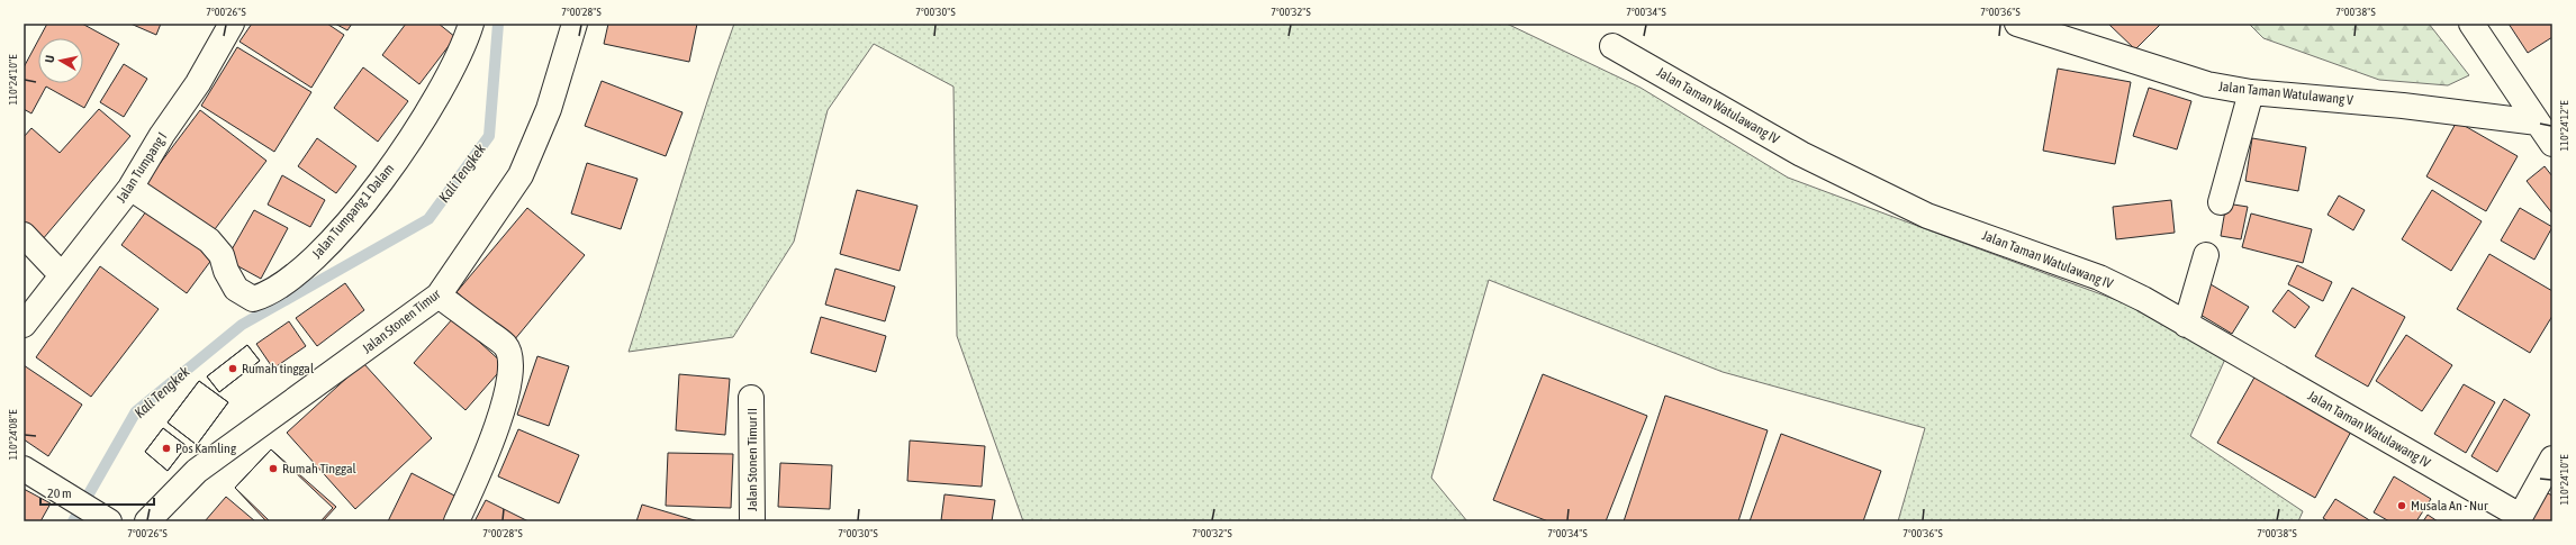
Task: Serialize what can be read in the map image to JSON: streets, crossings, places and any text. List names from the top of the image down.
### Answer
{
  "streets": {
    "street": [
      "Jalan Taman Watulawang V",
      "Jalan Taman Watulawang IV",
      "Jalan Tumpang I",
      "Jalan Tumpang 1 Dalam",
      "Jalan Stonen Timur",
      "Jalan Stonen Timur II"
    ]
  },
  "crossings": [
    ["Jalan Tumpang I", "Jalan Tumpang 1 Dalam"]
  ],
  "water": ["Kali Tengkek"],
  "places": [
    "Rumah tinggal",
    "Pos Kamling",
    "Rumah Tinggal",
    "Musala An - Nur"
  ],
  "scale_bar": "20 m",
  "north": "left",
  "coordinates": [
    "7°00'26\"S",
    "7°00'28\"S",
    "7°00'30\"S",
    "7°00'32\"S",
    "7°00'34\"S",
    "7°00'36\"S",
    "7°00'38\"S",
    "110°24'10\"E",
    "110°24'12\"E",
    "110°24'08\"E"
  ]
}
